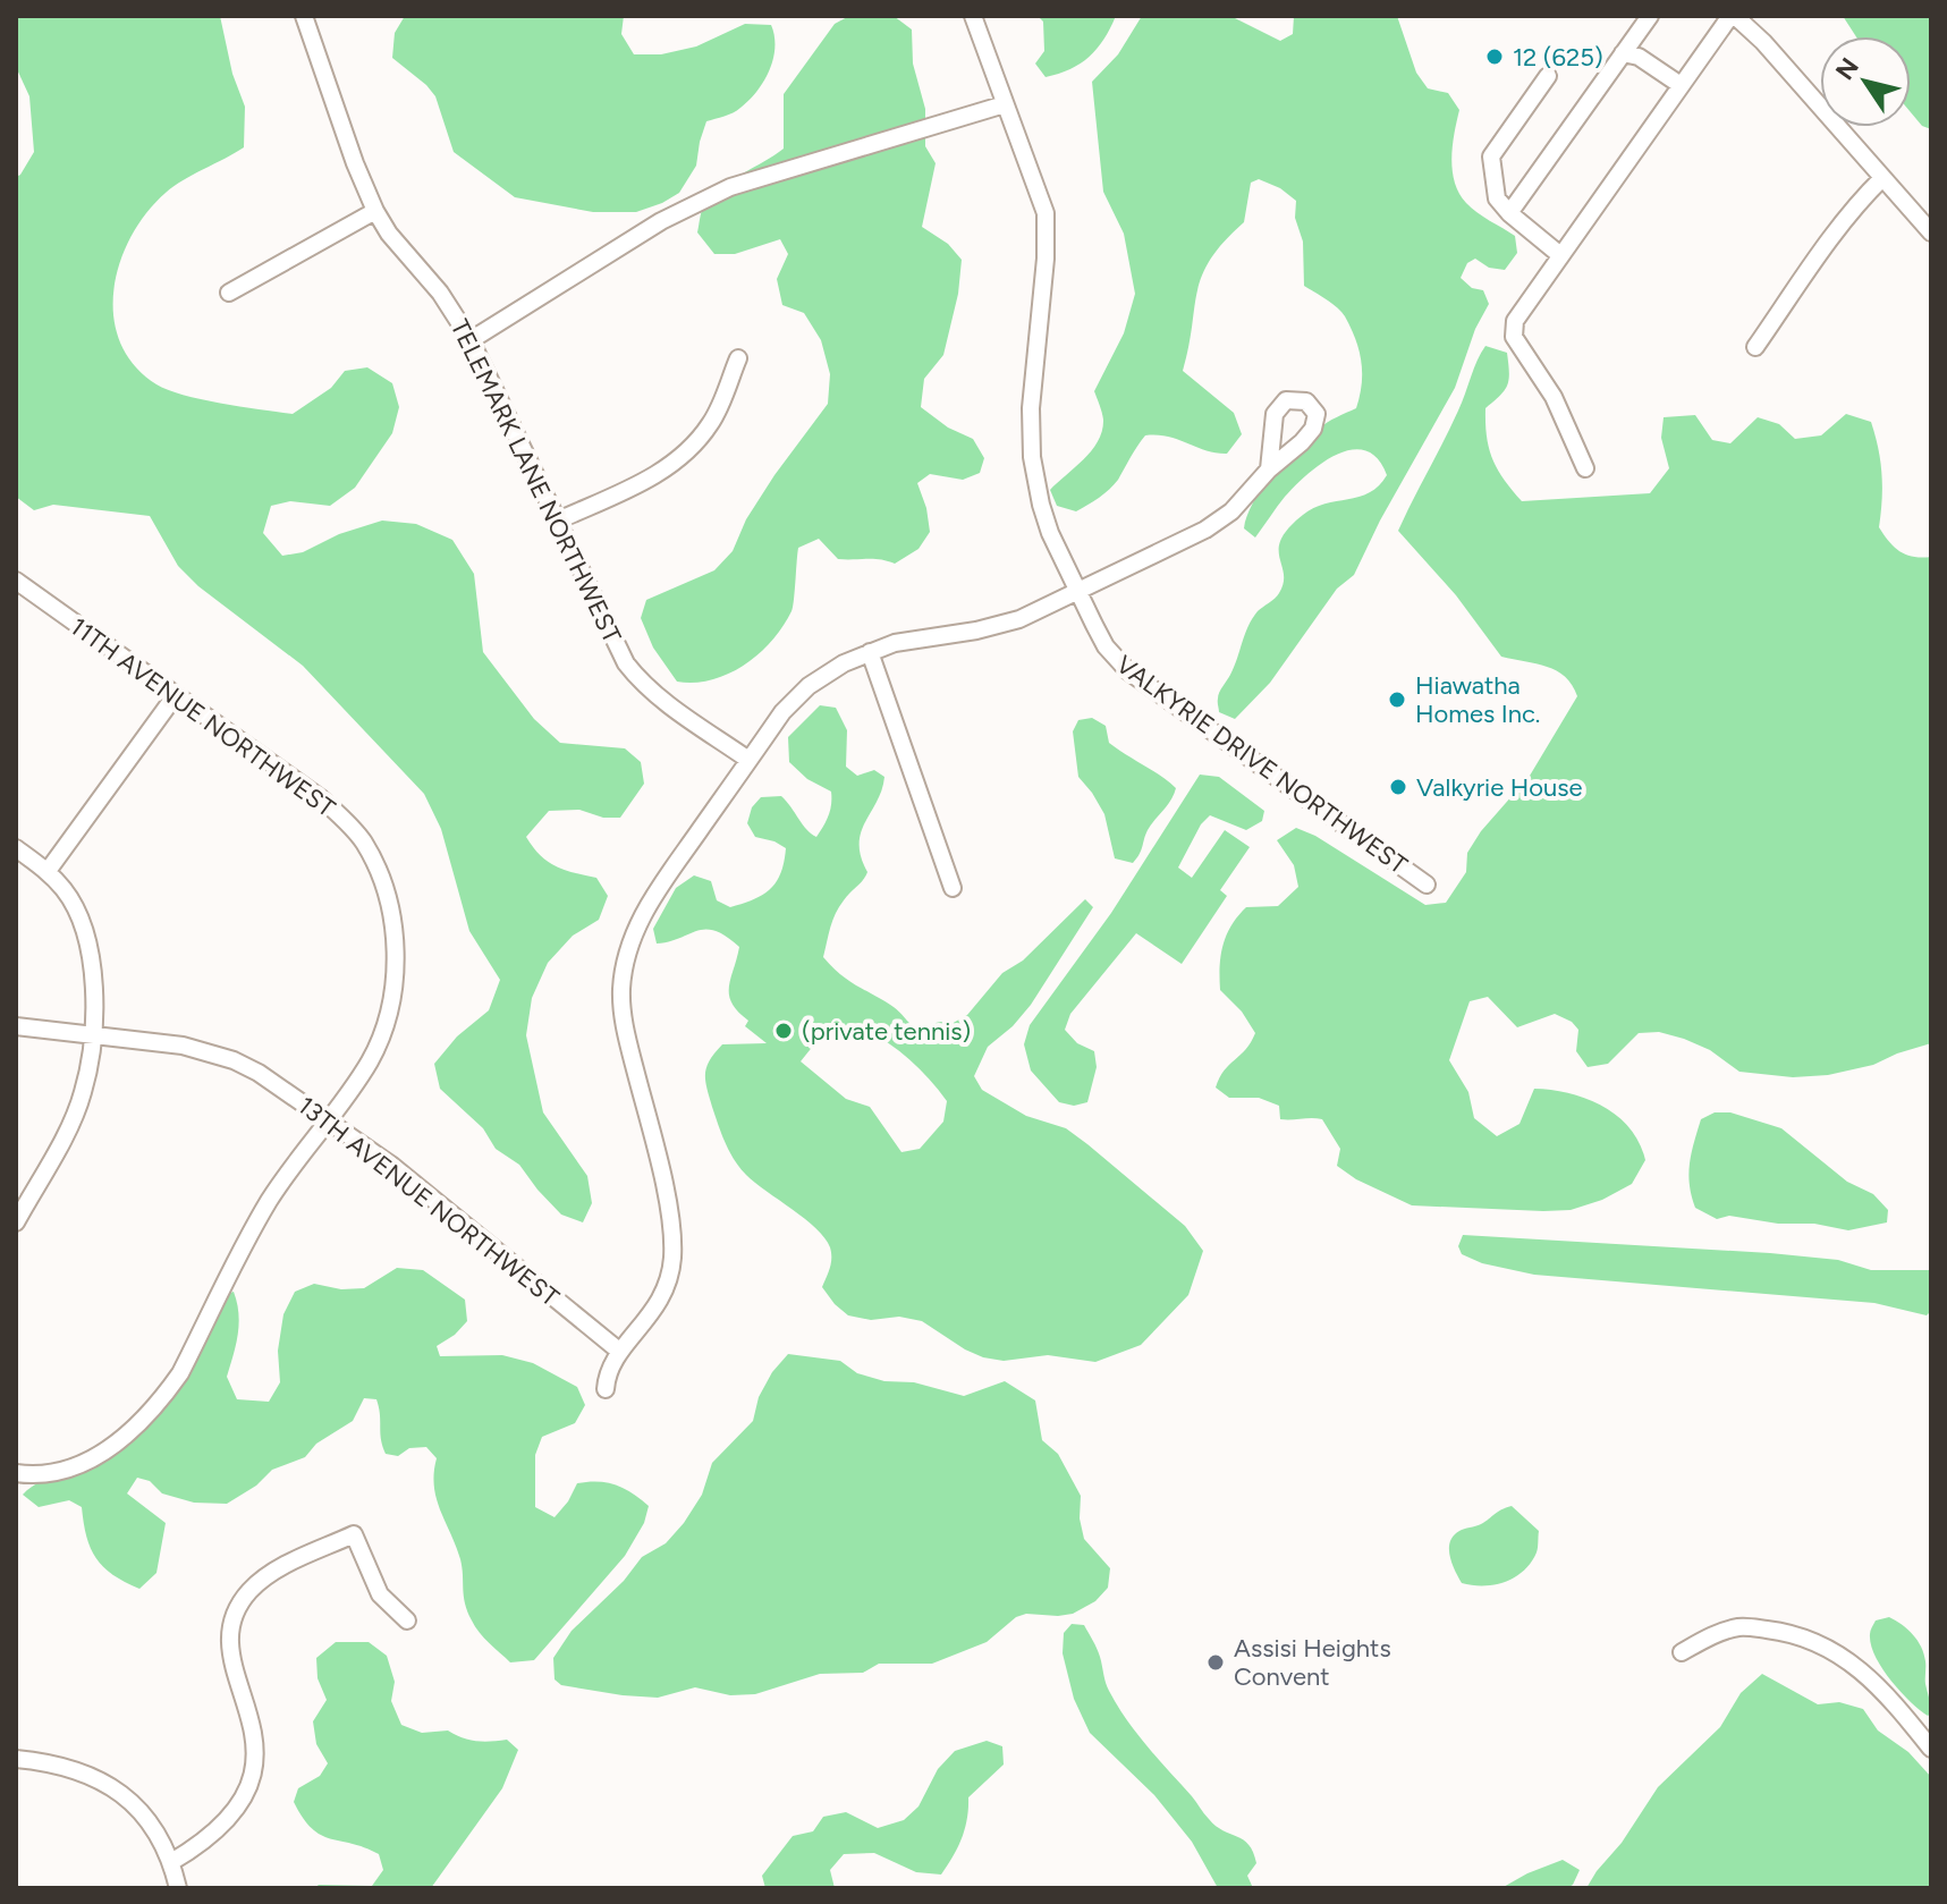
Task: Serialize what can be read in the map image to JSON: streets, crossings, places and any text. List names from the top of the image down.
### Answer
{
  "streets": {
    "street": [
      "TELEMARK LANE NORTHWEST",
      "11TH AVENUE NORTHWEST",
      "VALKYRIE DRIVE NORTHWEST",
      "13TH AVENUE NORTHWEST"
    ]
  },
  "crossings": [
    ["11TH AVENUE NORTHWEST", "13TH AVENUE NORTHWEST"]
  ],
  "places": [
    "12 (625)",
    "Hiawatha Homes Inc.",
    "Valkyrie House",
    "(private tennis)",
    "Assisi Heights Convent"
  ],
  "north": "top left"
}
